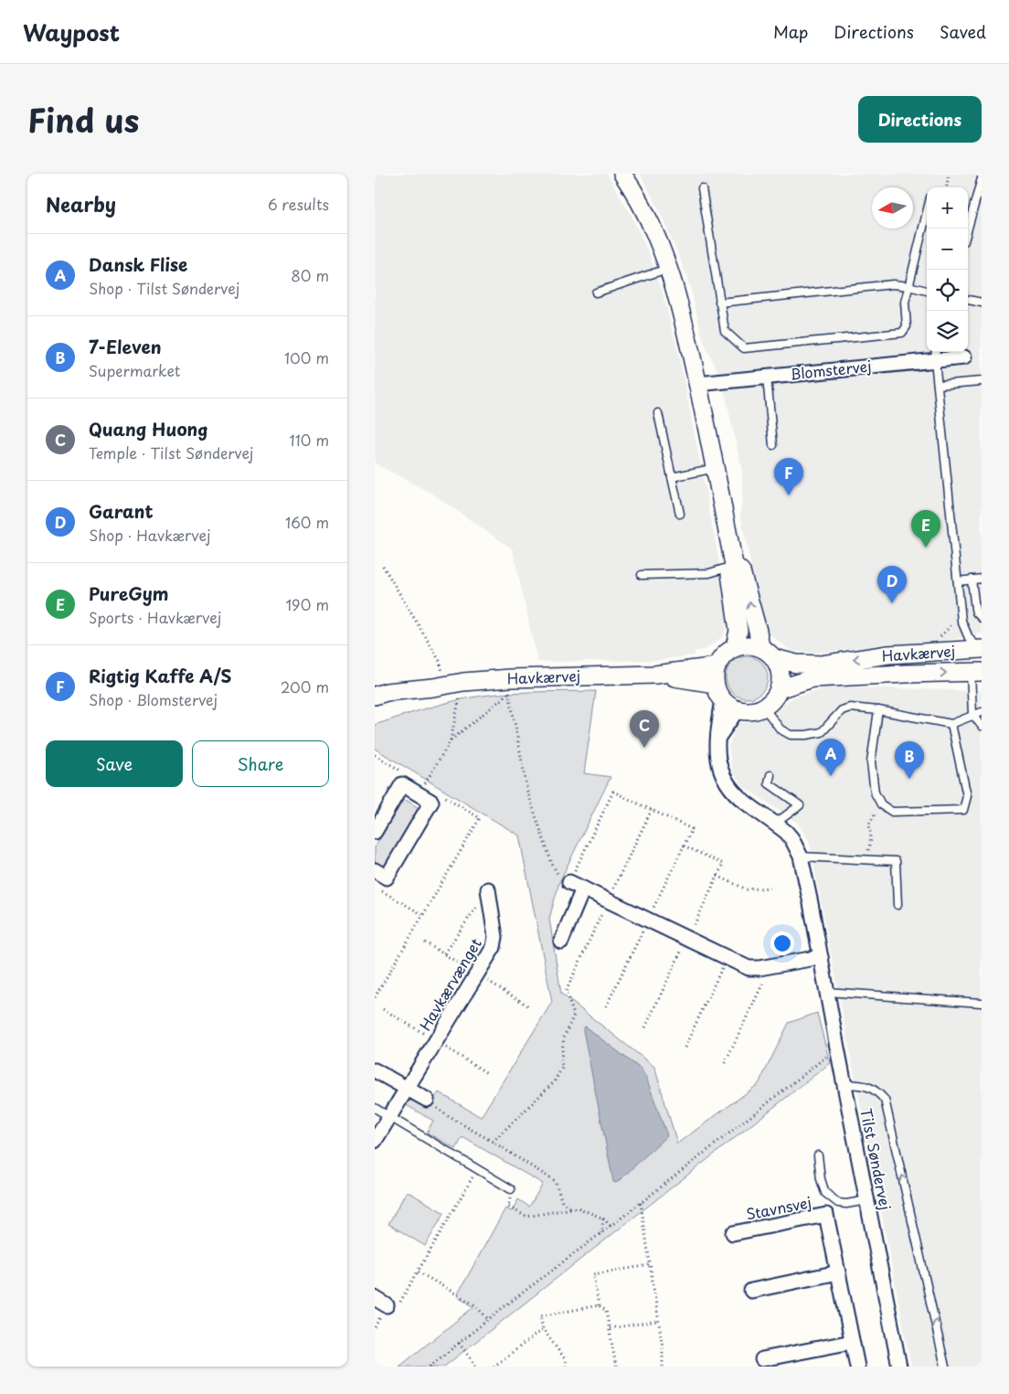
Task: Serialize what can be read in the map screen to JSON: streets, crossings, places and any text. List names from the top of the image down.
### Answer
{
  "streets": {
    "street": [
      "Blomstervej",
      "Havkærvej",
      "Havkærvænget",
      "Tilst Søndervej",
      "Stavnsvej"
    ]
  },
  "crossings": [
    ["Havkærvej", "Tilst Søndervej"]
  ],
  "north": "left",
  "page": {
    "header": "Waypost",
    "nav": ["Map", "Directions", "Saved"],
    "title": "Find us",
    "buttons": [
      "Directions",
      ["Save", "Share"]
    ],
    "heading": ["Nearby", "6 results"],
    "map_buttons": ["+", "−"],
    "list": [
      {
        "mark": "A",
        "name": "Dansk Flise",
        "note": "Shop · Tilst Søndervej",
        "value": "80 m"
      },
      {
        "mark": "B",
        "name": "7-Eleven",
        "note": "Supermarket",
        "value": "100 m"
      },
      {
        "mark": "C",
        "name": "Quang Huong",
        "note": "Temple · Tilst Søndervej",
        "value": "110 m"
      },
      {
        "mark": "D",
        "name": "Garant",
        "note": "Shop · Havkærvej",
        "value": "160 m"
      },
      {
        "mark": "E",
        "name": "PureGym",
        "note": "Sports · Havkærvej",
        "value": "190 m"
      },
      {
        "mark": "F",
        "name": "Rigtig Kaffe A/S",
        "note": "Shop · Blomstervej",
        "value": "200 m"
      }
    ],
    "pins": [
      "F",
      "E",
      "D",
      "C",
      "A",
      "B"
    ]
  }
}
